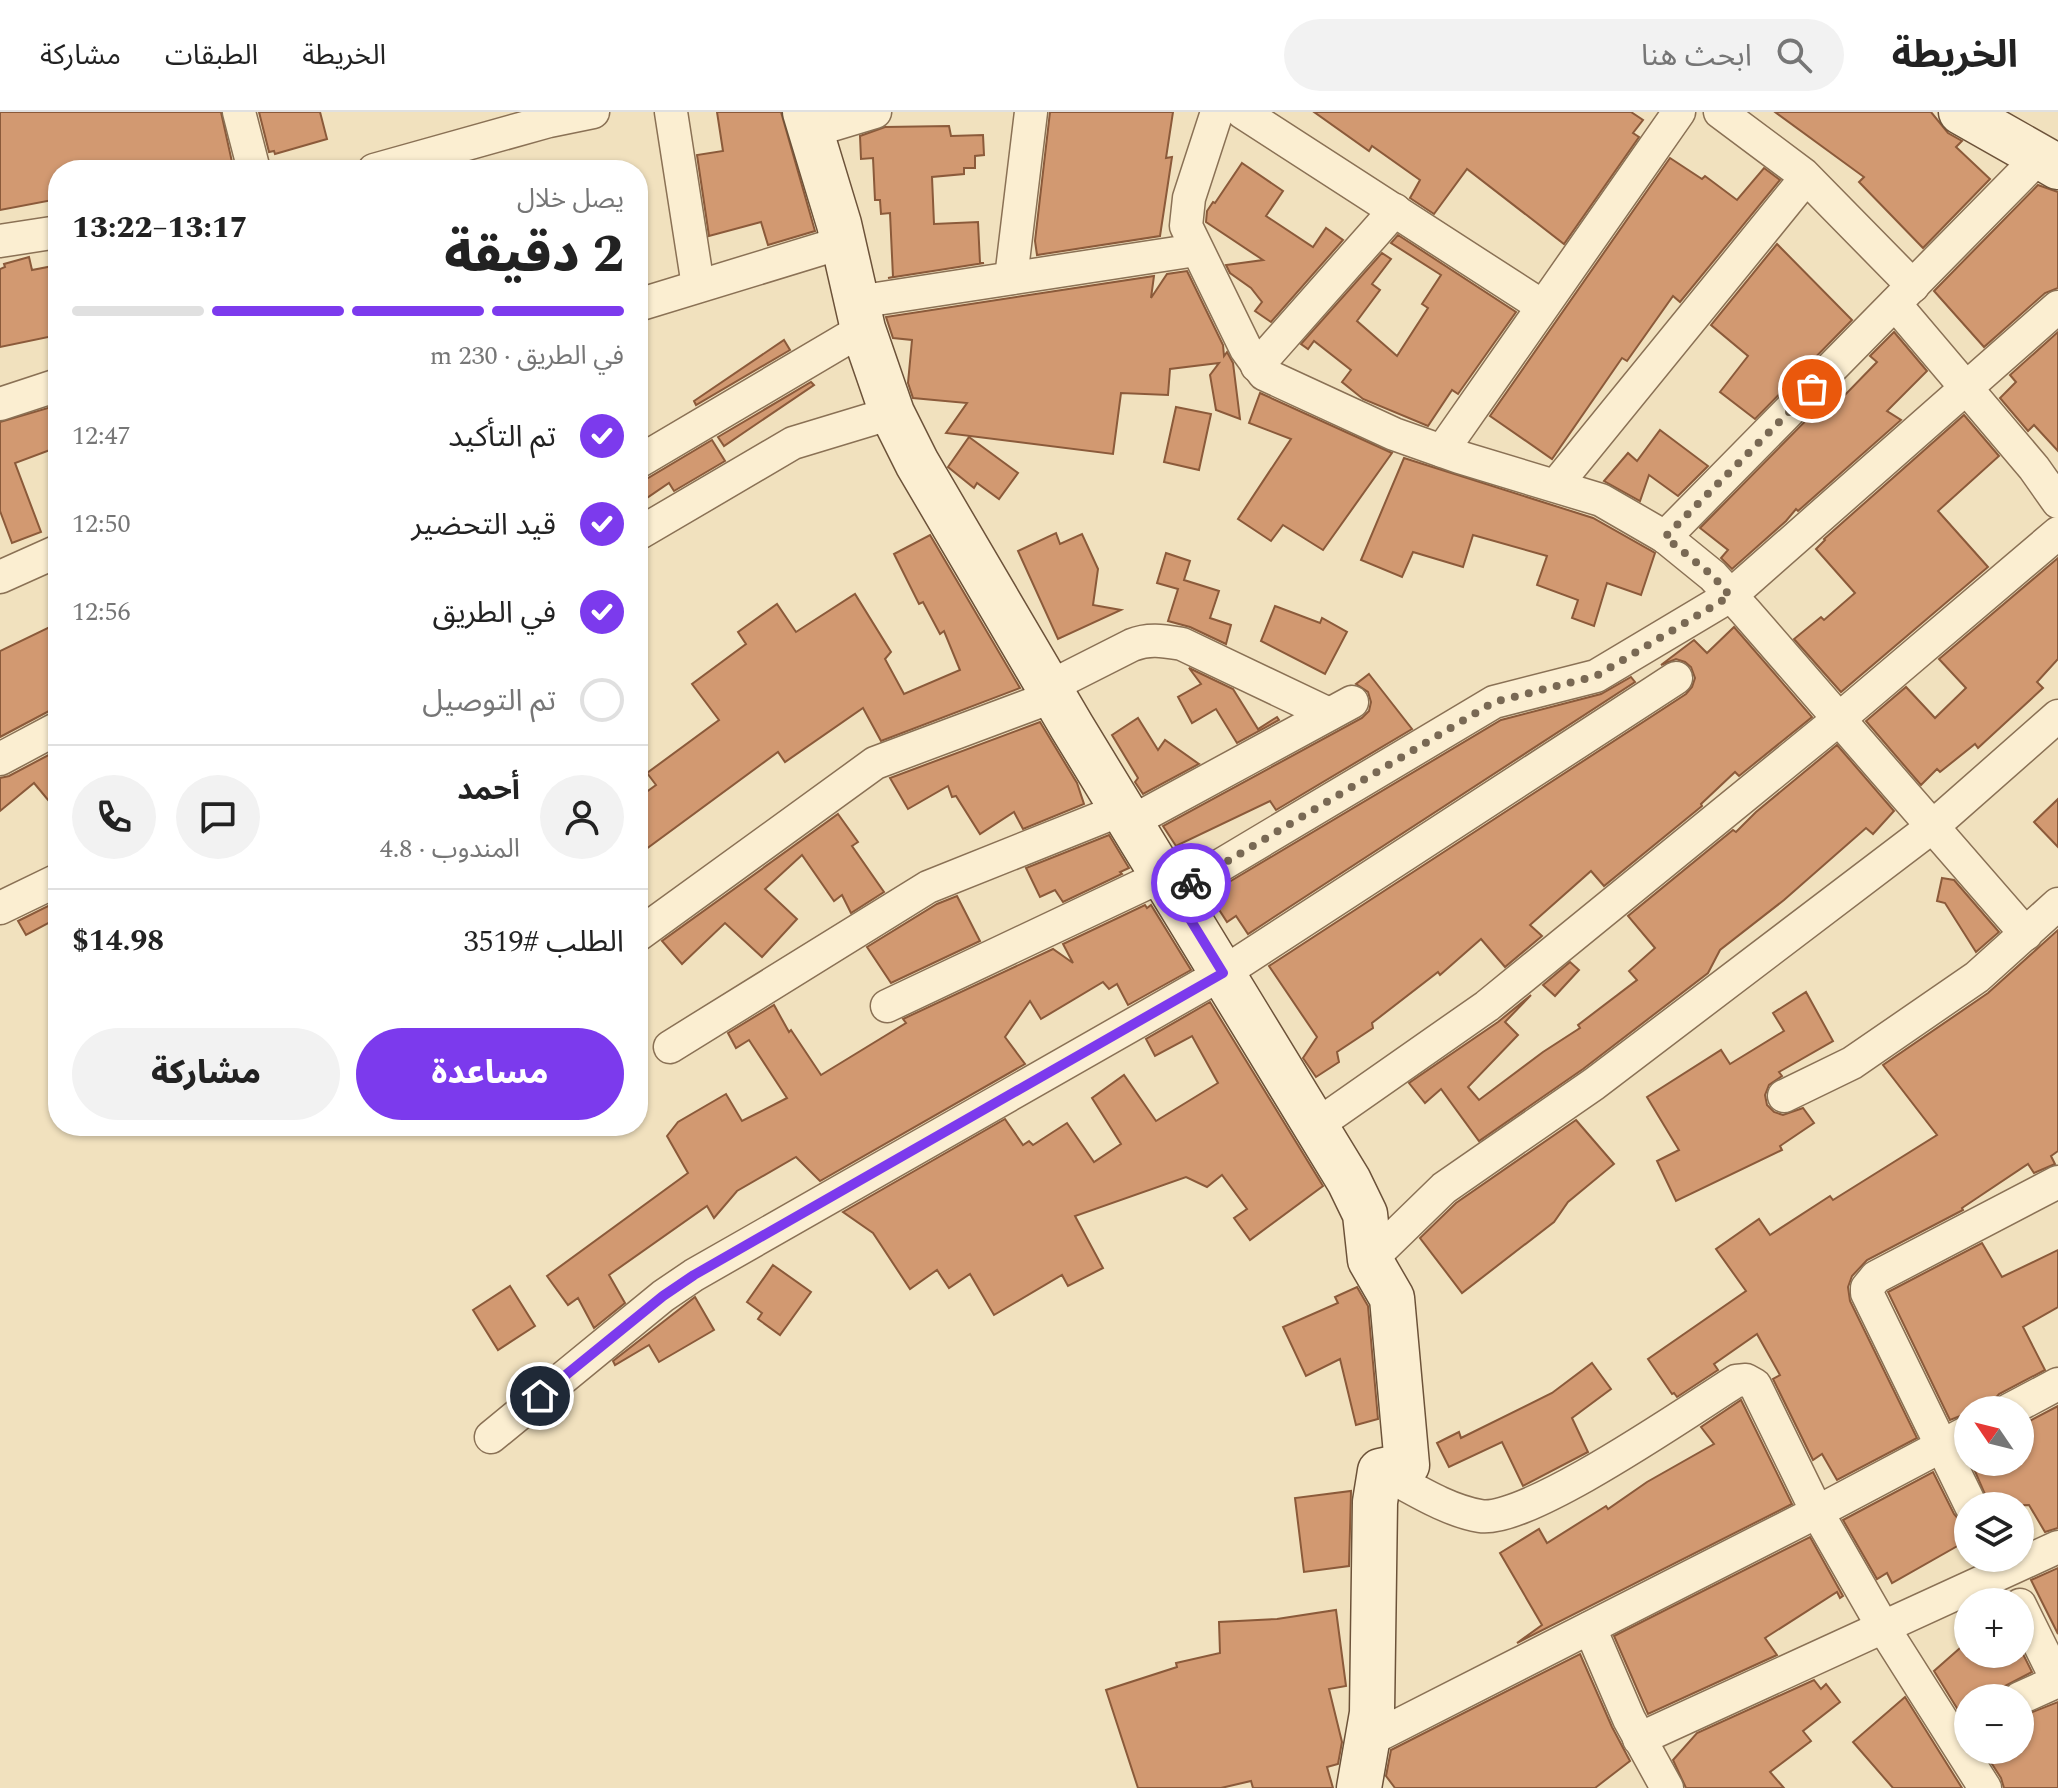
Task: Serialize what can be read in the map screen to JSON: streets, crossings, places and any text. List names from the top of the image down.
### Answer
{
  "north": "top left",
  "page": {
    "header": "الخريطة",
    "search": "ابحث هنا",
    "nav": ["الخريطة", "الطبقات", "مشاركة"],
    "heading": ["2 دقيقة", "يصل خلال", "13:17–13:22"],
    "panel": [
      "أحمد",
      "المندوب · 4.8",
      "الطلب #3519",
      "$14.98"
    ],
    "bar": "في الطريق · 230 m",
    "list": [
      ["تم التأكيد", "12:47"],
      ["قيد التحضير", "12:50"],
      ["في الطريق", "12:56"],
      "تم التوصيل"
    ],
    "buttons": ["مساعدة", "مشاركة"],
    "map_buttons": ["+", "−"]
  }
}
